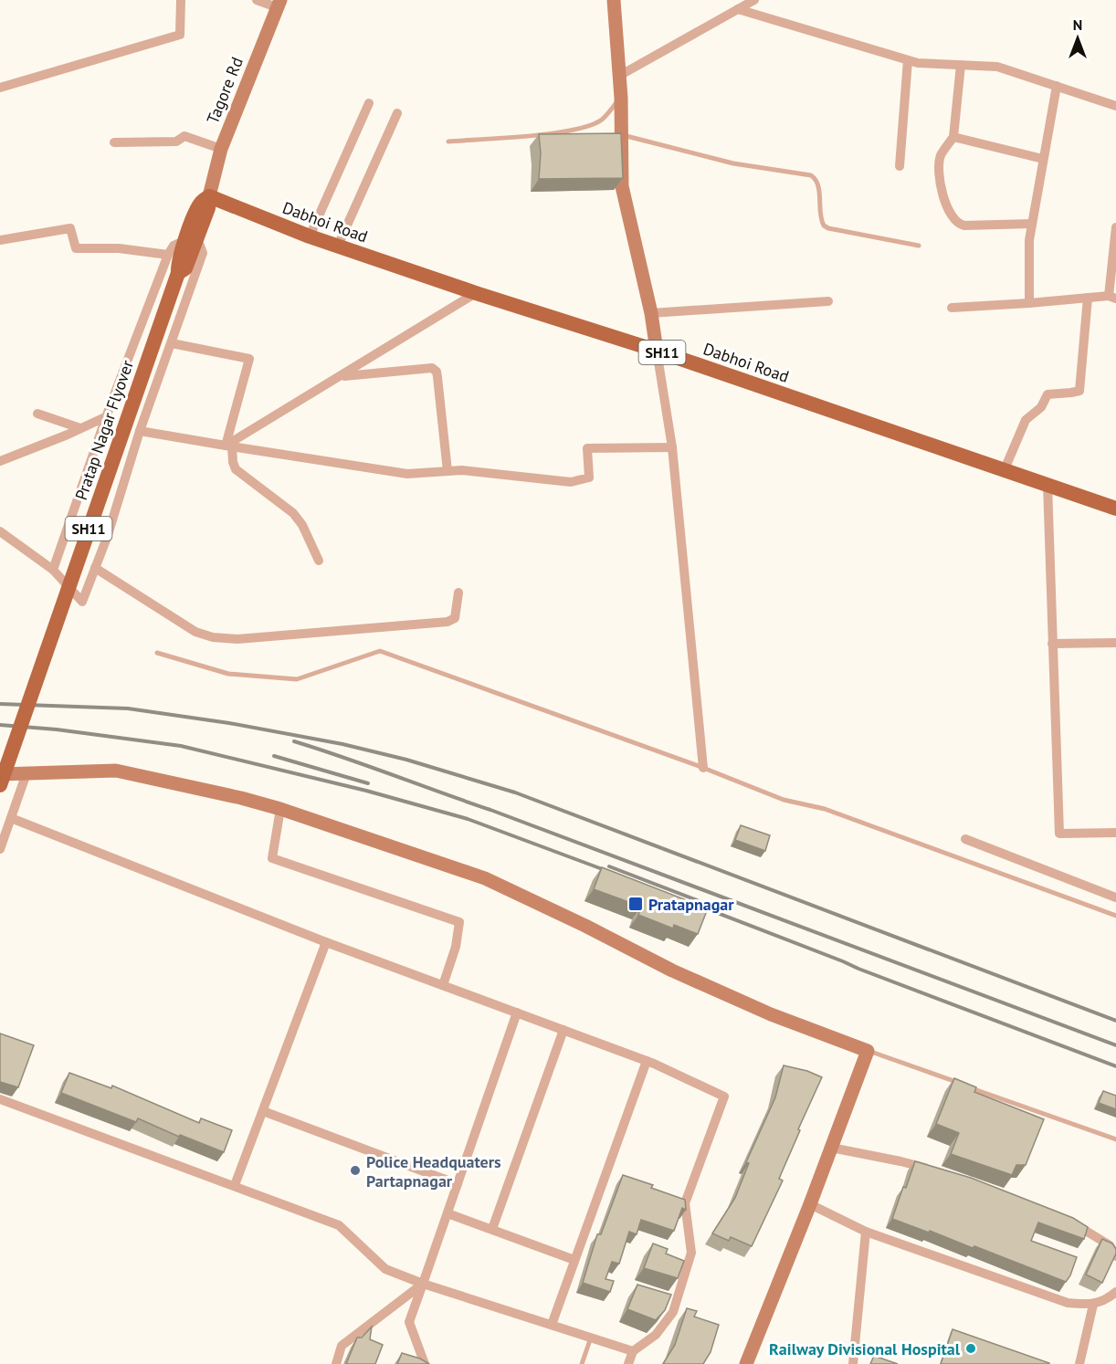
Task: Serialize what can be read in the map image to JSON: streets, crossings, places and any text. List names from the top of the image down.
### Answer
{
  "streets": {
    "main road": ["Dabhoi Road", "SH11", "Pratap Nagar Flyover"],
    "street": ["Tagore Rd"]
  },
  "crossings": [
    ["Tagore Rd", "Dabhoi Road"],
    ["Tagore Rd", "Pratap Nagar Flyover"],
    ["Dabhoi Road", "Pratap Nagar Flyover"]
  ],
  "places": {
    "transit": ["Pratapnagar"],
    "other": ["Police Headquaters Partapnagar", "Railway Divisional Hospital"]
  },
  "north": "top"
}
